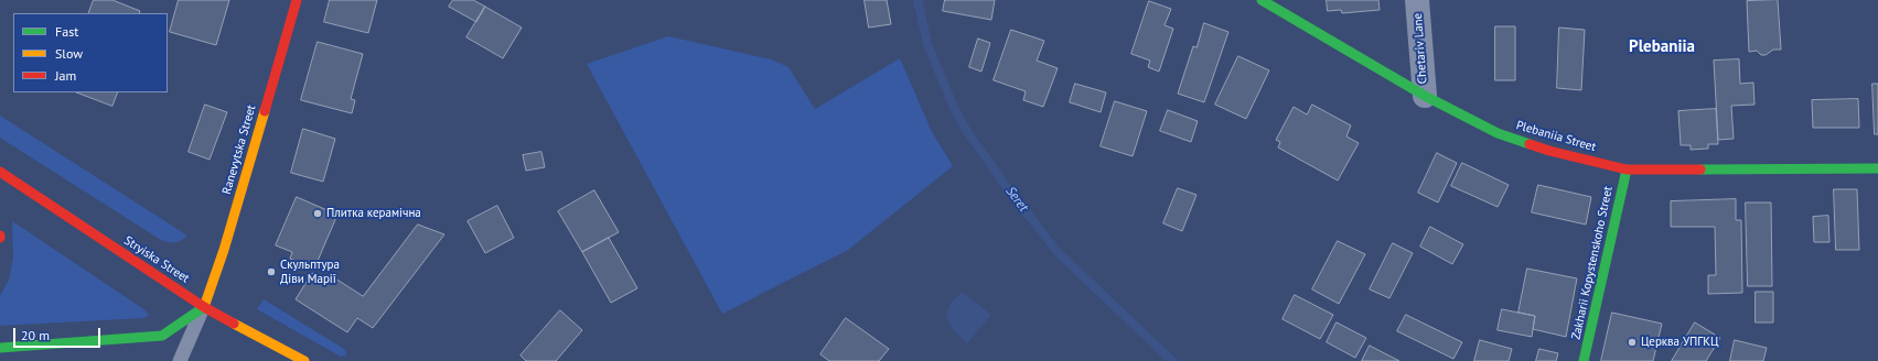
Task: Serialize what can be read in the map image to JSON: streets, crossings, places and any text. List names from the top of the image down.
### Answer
{
  "streets": {
    "street": [
      "Chetariv Lane",
      "Plebaniia Street",
      "Ranevytska Street",
      "Stryiska Street",
      "Zakharii Kopystenskoho Street"
    ]
  },
  "crossings": [
    ["Chetariv Lane", "Plebaniia Street"],
    ["Plebaniia Street", "Zakharii Kopystenskoho Street"],
    ["Ranevytska Street", "Stryiska Street"]
  ],
  "districts": ["Plebaniia"],
  "water": ["Seret"],
  "places": ["Плитка керамічна", "Скульптура Діви Марії", "Церква УПГКЦ"],
  "legend": ["Fast", "Slow", "Jam"],
  "scale_bar": "20 m"
}
